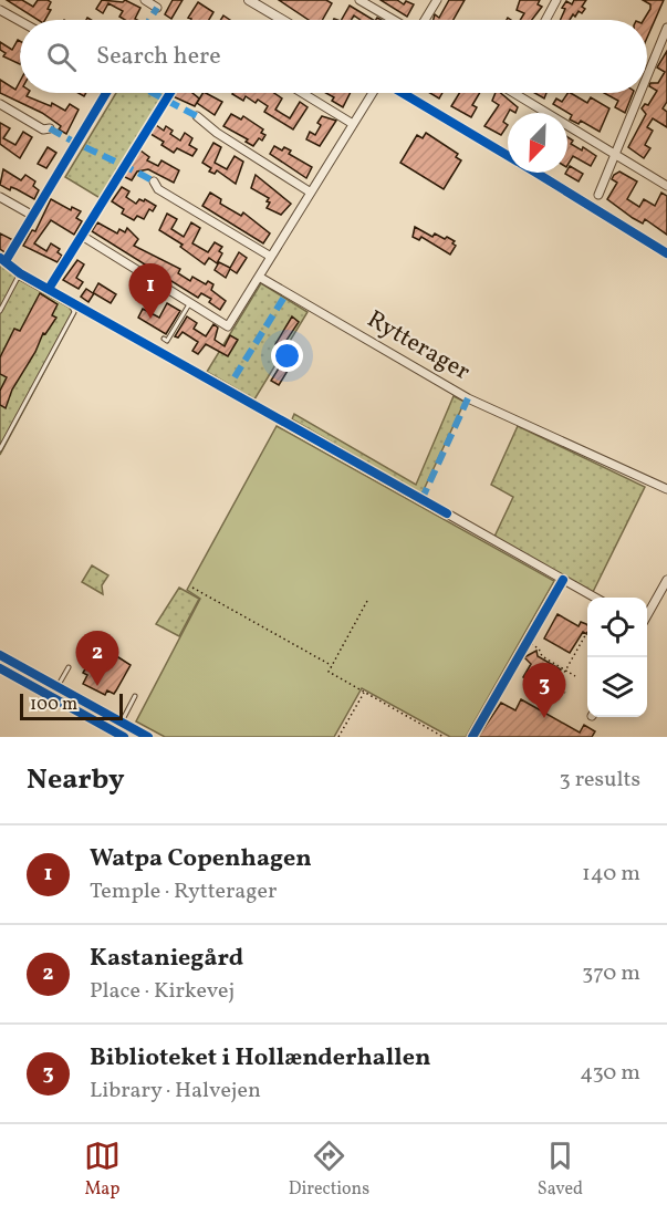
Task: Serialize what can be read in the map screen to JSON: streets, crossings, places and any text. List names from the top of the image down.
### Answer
{
  "streets": {
    "street": ["Rytterager"]
  },
  "scale_bar": "100 m",
  "north": "bottom left",
  "page": {
    "search": "Search here",
    "pins": ["1", "2", "3"],
    "scale": "100 m",
    "heading": ["Nearby", "3 results"],
    "list": [
      {
        "mark": "1",
        "name": "Watpa Copenhagen",
        "note": "Temple · Rytterager",
        "value": "140 m"
      },
      {
        "mark": "2",
        "name": "Kastaniegård",
        "note": "Place · Kirkevej",
        "value": "370 m"
      },
      {
        "mark": "3",
        "name": "Biblioteket i Hollænderhallen",
        "note": "Library · Halvejen",
        "value": "430 m"
      }
    ],
    "nav": ["Map", "Directions", "Saved"]
  }
}
